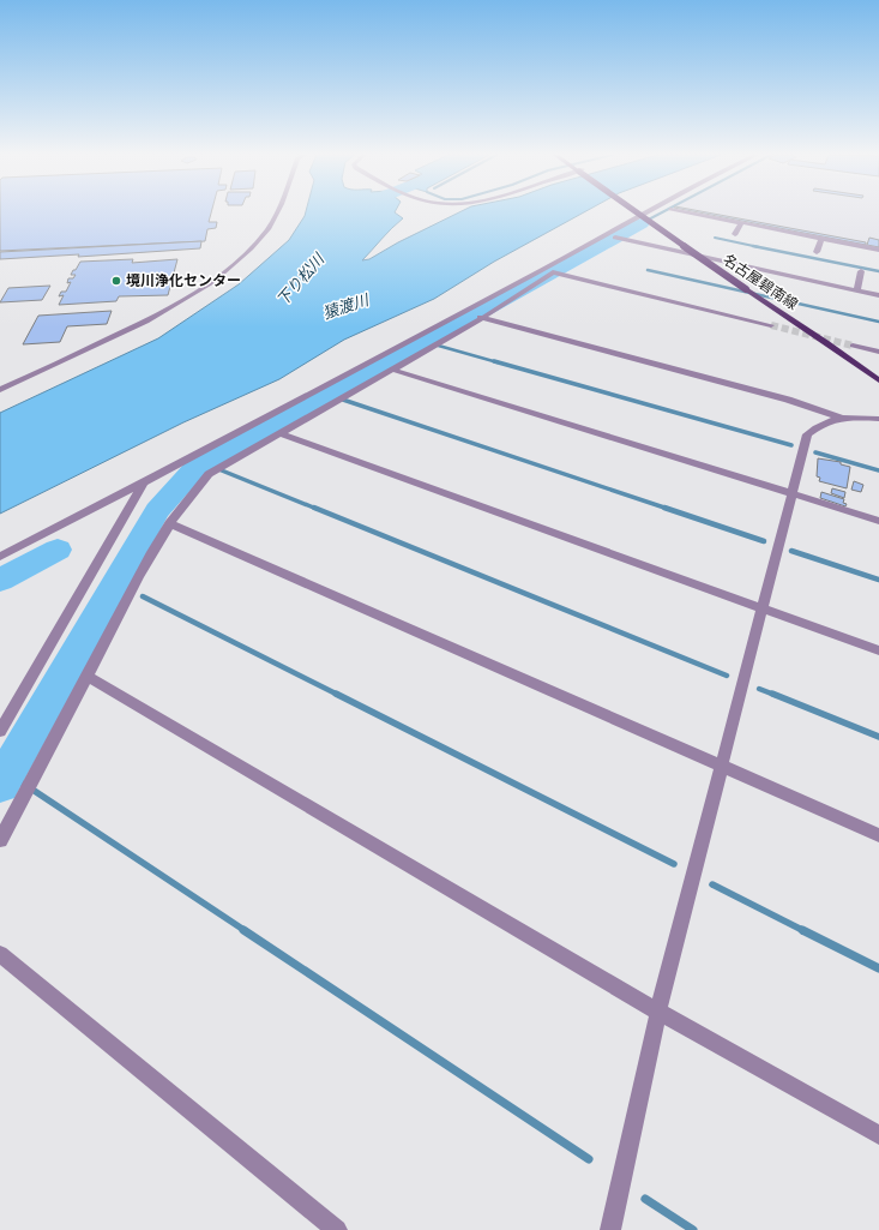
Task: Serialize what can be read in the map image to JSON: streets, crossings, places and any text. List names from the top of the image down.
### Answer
{
  "streets": {
    "main road": ["名古屋碧南線"]
  },
  "water": ["下り松川", "猿渡川"],
  "places": ["境川浄化センター"]
}
